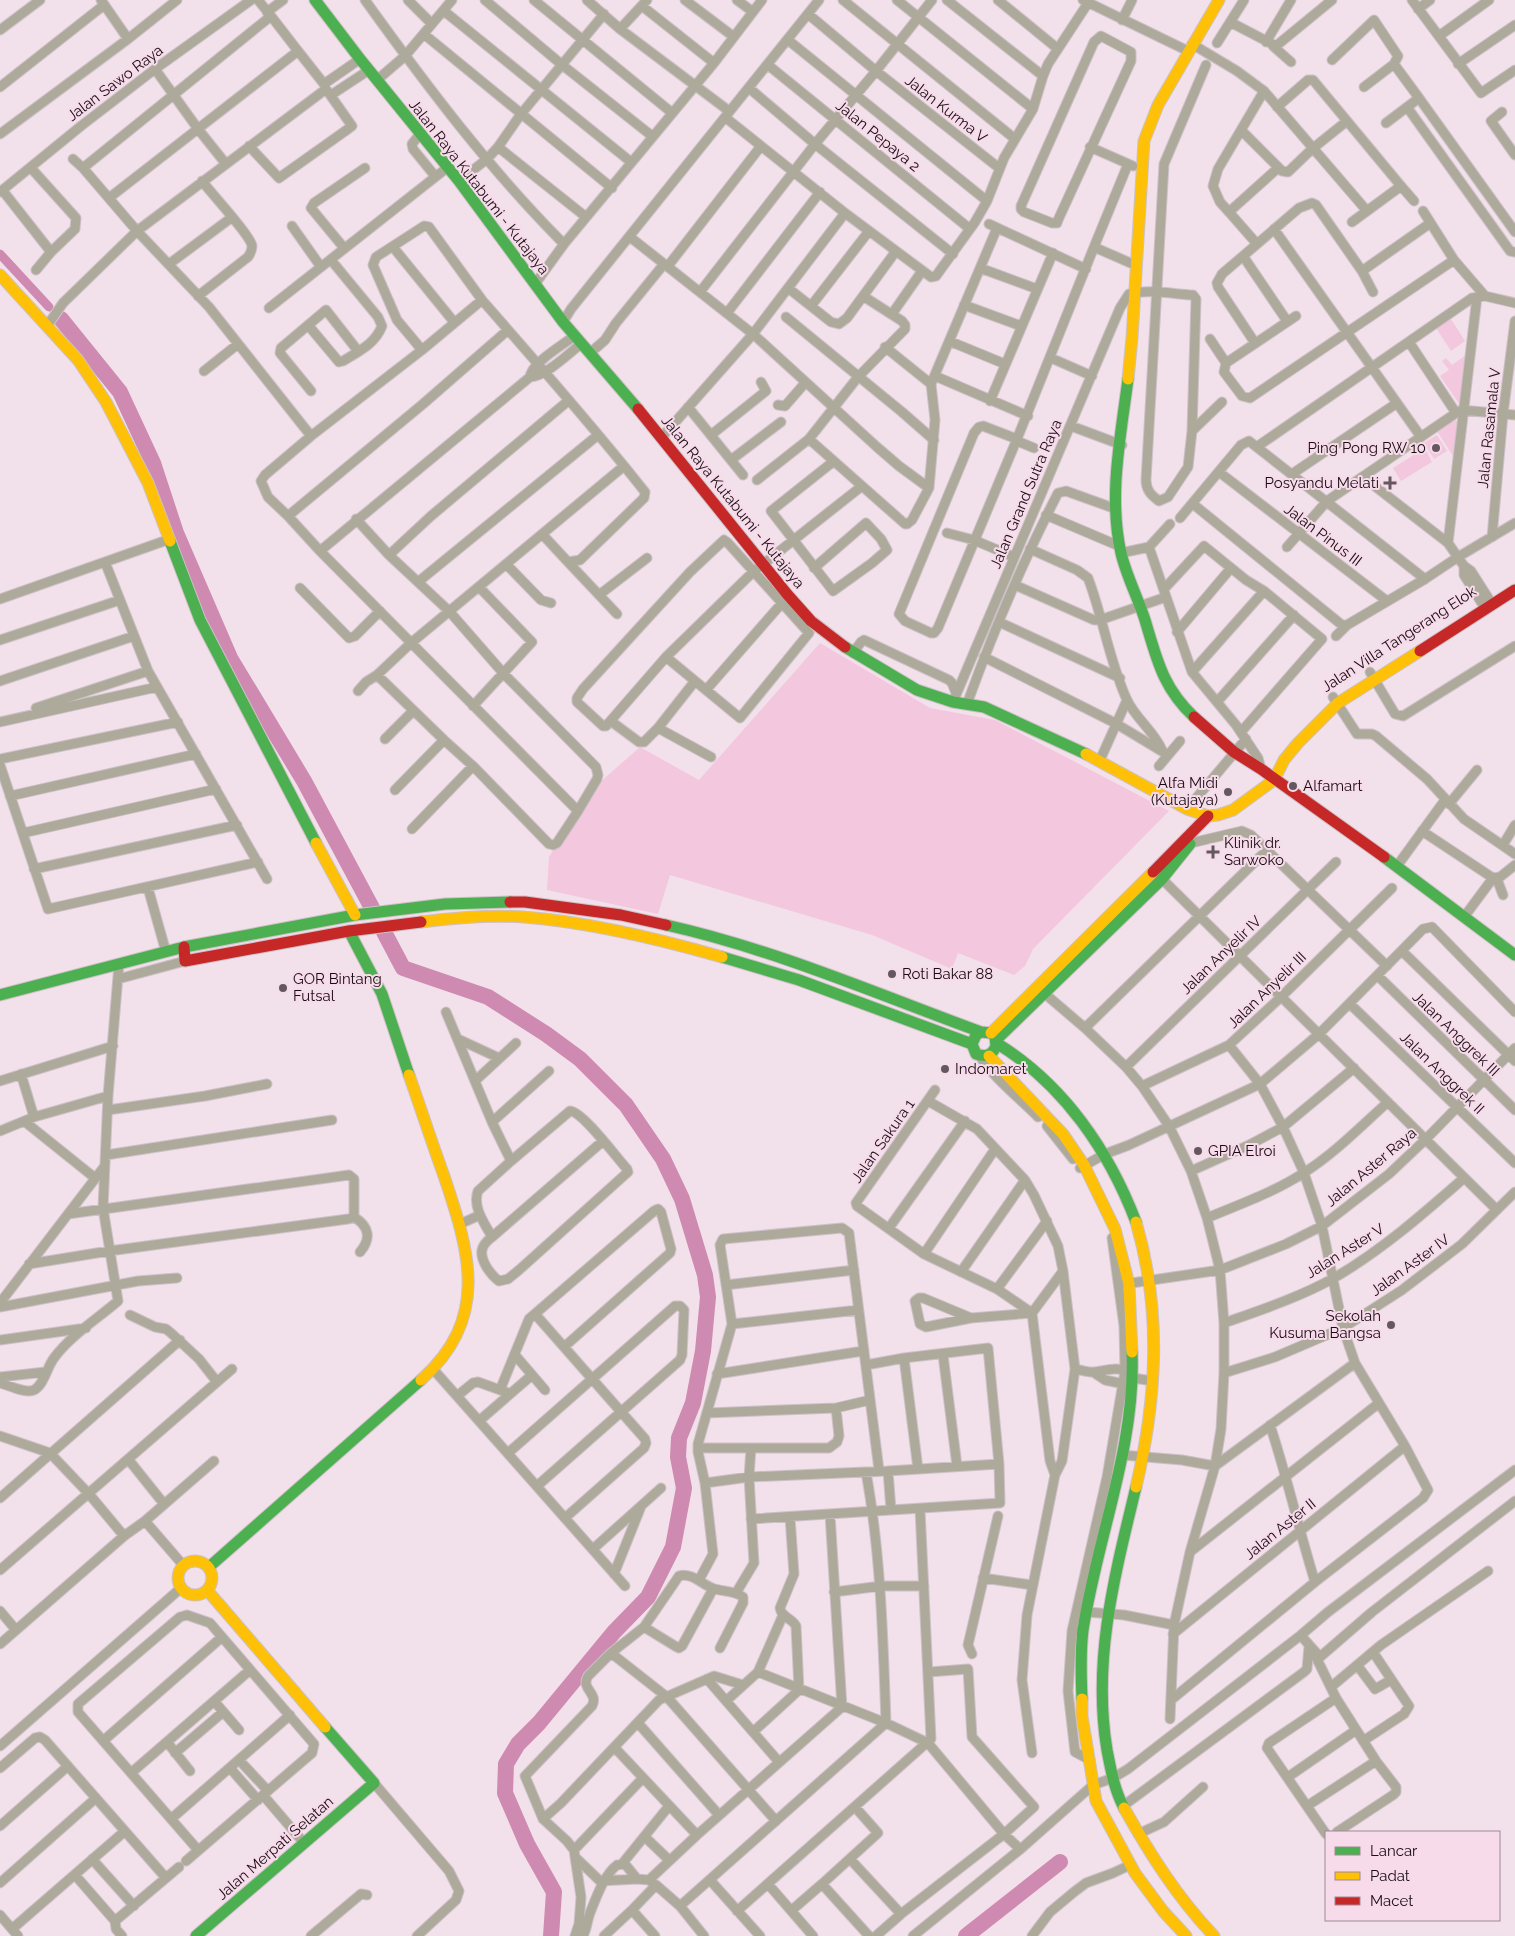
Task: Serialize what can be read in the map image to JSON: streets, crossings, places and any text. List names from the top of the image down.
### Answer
{
  "streets": {
    "street": [
      "Jalan Sawo Raya",
      "Jalan Kurma V",
      "Jalan Pepaya 2",
      "Jalan Raya Kutabumi - Kutajaya",
      "Jalan Rasamala V",
      "Jalan Grand Sutra Raya",
      "Jalan Pinus III",
      "Jalan Villa Tangerang Elok",
      "Jalan Anyelir IV",
      "Jalan Anyelir III",
      "Jalan Anggrek III",
      "Jalan Anggrek II",
      "Jalan Sakura 1",
      "Jalan Aster Raya",
      "Jalan Aster V",
      "Jalan Aster IV",
      "Jalan Aster II",
      "Jalan Merpati Selatan"
    ]
  },
  "crossings": [
    ["Jalan Raya Kutabumi - Kutajaya", "Jalan Grand Sutra Raya"],
    ["Jalan Anggrek III", "Jalan Aster Raya"],
    ["Jalan Anggrek II", "Jalan Aster Raya"]
  ],
  "places": {
    "other": [
      "Ping Pong RW 10",
      "Alfamart",
      "Alfa Midi (Kutajaya)",
      "Roti Bakar 88",
      "GOR Bintang Futsal",
      "Indomaret",
      "GPIA Elroi",
      "Sekolah Kusuma Bangsa"
    ],
    "health": ["Posyandu Melati", "Klinik dr. Sarwoko"]
  },
  "legend": ["Lancar", "Padat", "Macet"]
}
